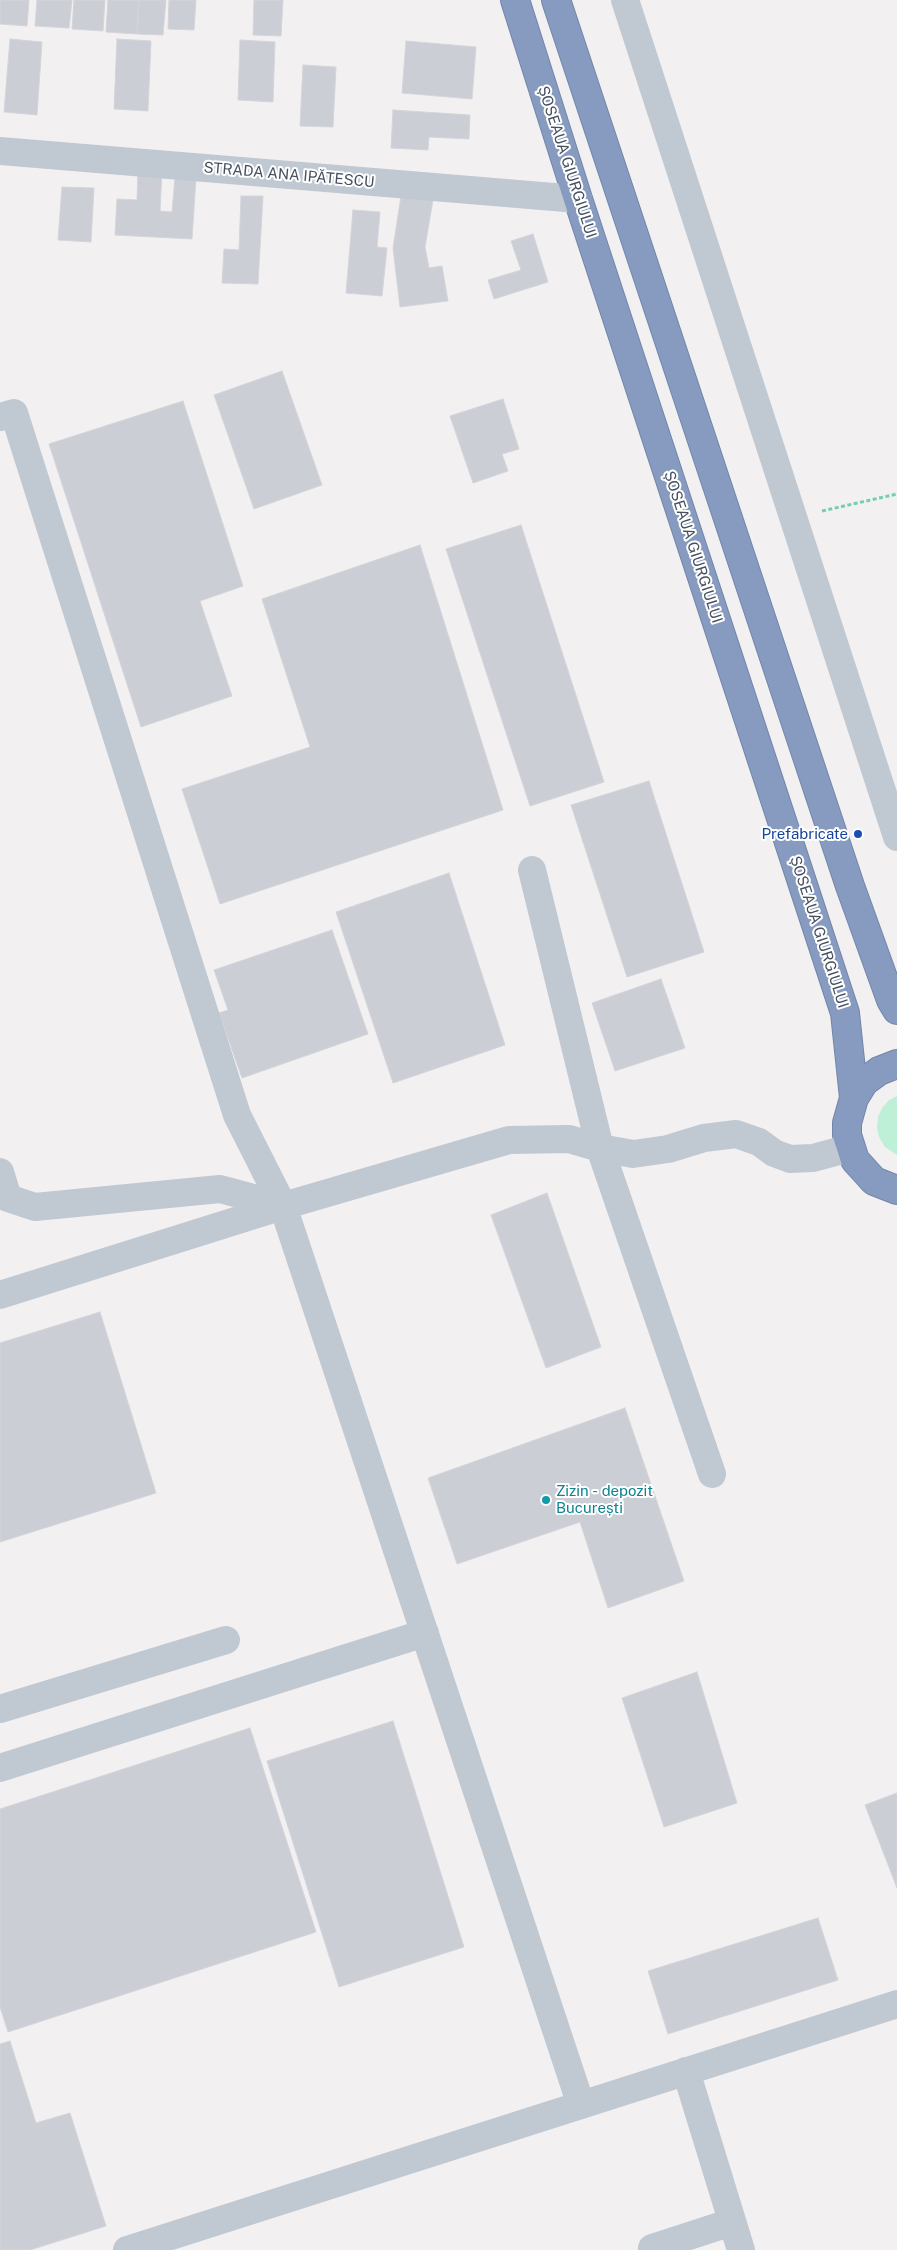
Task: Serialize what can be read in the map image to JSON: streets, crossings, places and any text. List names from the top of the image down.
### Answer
{
  "streets": {
    "highway": ["ȘOSEAUA GIURGIULUI"],
    "street": ["STRADA ANA IPĂTESCU"]
  },
  "crossings": [
    ["ȘOSEAUA GIURGIULUI", "STRADA ANA IPĂTESCU"]
  ],
  "places": ["Prefabricate", "Zizin - depozit București"]
}
